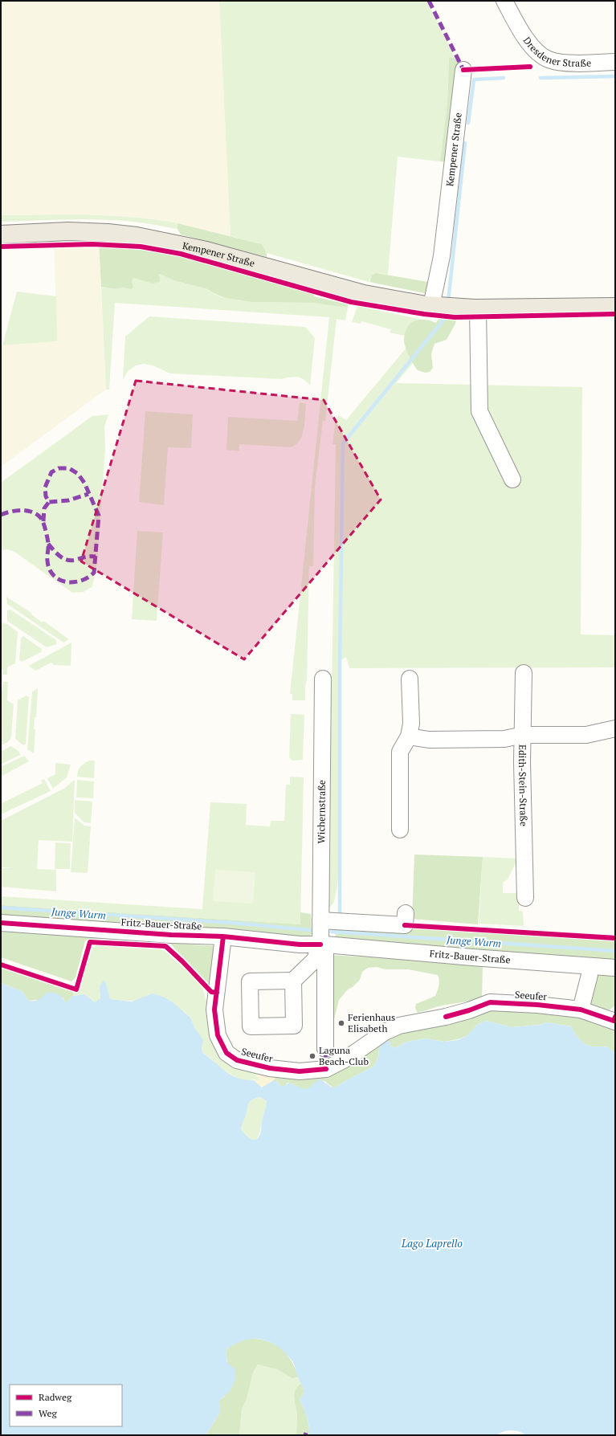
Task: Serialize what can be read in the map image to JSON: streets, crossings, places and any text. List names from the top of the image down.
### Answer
{
  "streets": {
    "main road": ["Kempener Straße"],
    "street": [
      "Dresdener Straße",
      "Edith-Stein-Straße",
      "Wichernstraße",
      "Fritz-Bauer-Straße",
      "Seeufer"
    ]
  },
  "crossings": [
    ["Wichernstraße", "Fritz-Bauer-Straße"],
    ["Fritz-Bauer-Straße", "Seeufer"]
  ],
  "water": ["Junge Wurm", "Lago Laprello"],
  "places": ["Ferienhaus Elisabeth", "Laguna Beach-Club"],
  "legend": ["Radweg", "Weg"]
}
